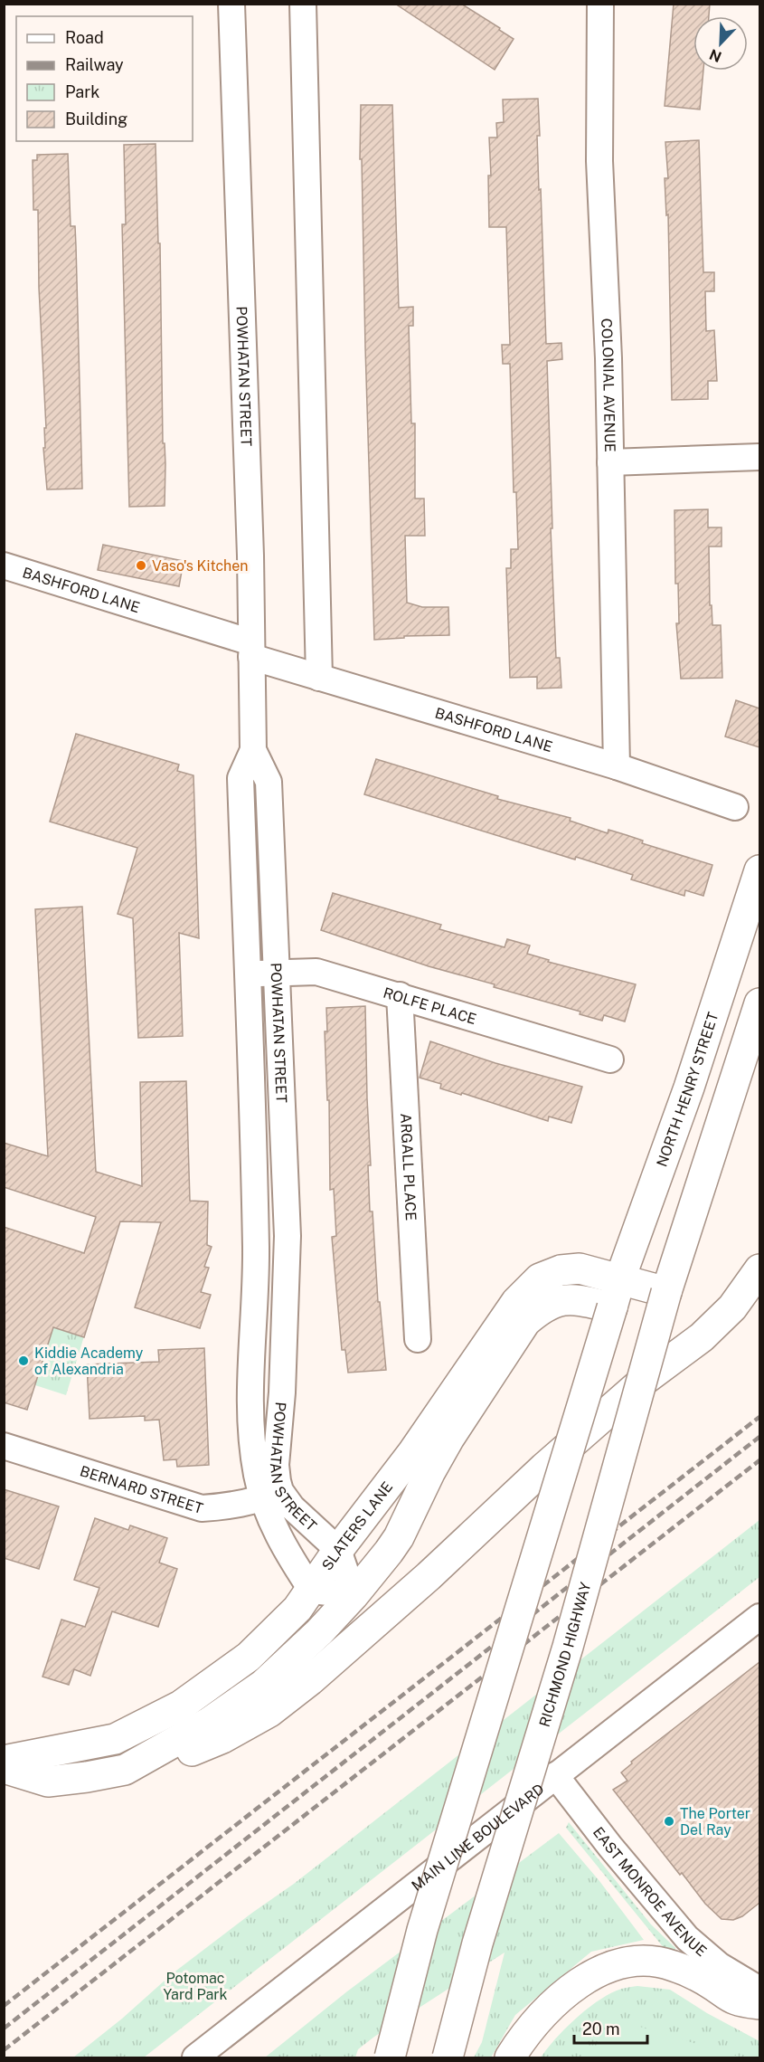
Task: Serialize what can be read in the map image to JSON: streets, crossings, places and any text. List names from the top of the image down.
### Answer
{
  "streets": {
    "main road": ["NORTH HENRY STREET", "SLATERS LANE", "RICHMOND HIGHWAY"],
    "street": [
      "POWHATAN STREET",
      "COLONIAL AVENUE",
      "BASHFORD LANE",
      "ROLFE PLACE",
      "ARGALL PLACE",
      "BERNARD STREET",
      "MAIN LINE BOULEVARD",
      "EAST MONROE AVENUE"
    ]
  },
  "crossings": [
    ["POWHATAN STREET", "BASHFORD LANE"],
    ["POWHATAN STREET", "ROLFE PLACE"],
    ["POWHATAN STREET", "BERNARD STREET"],
    ["POWHATAN STREET", "SLATERS LANE"],
    ["COLONIAL AVENUE", "BASHFORD LANE"],
    ["ROLFE PLACE", "ARGALL PLACE"],
    ["NORTH HENRY STREET", "SLATERS LANE"],
    ["SLATERS LANE", "RICHMOND HIGHWAY"],
    ["MAIN LINE BOULEVARD", "EAST MONROE AVENUE"]
  ],
  "parks": ["Potomac Yard Park"],
  "places": ["Vaso's Kitchen", "Kiddie Academy of Alexandria", "The Porter Del Ray"],
  "legend": [
    "Road",
    "Railway",
    "Park",
    "Building"
  ],
  "scale_bar": "20 m",
  "north": "bottom left"
}
